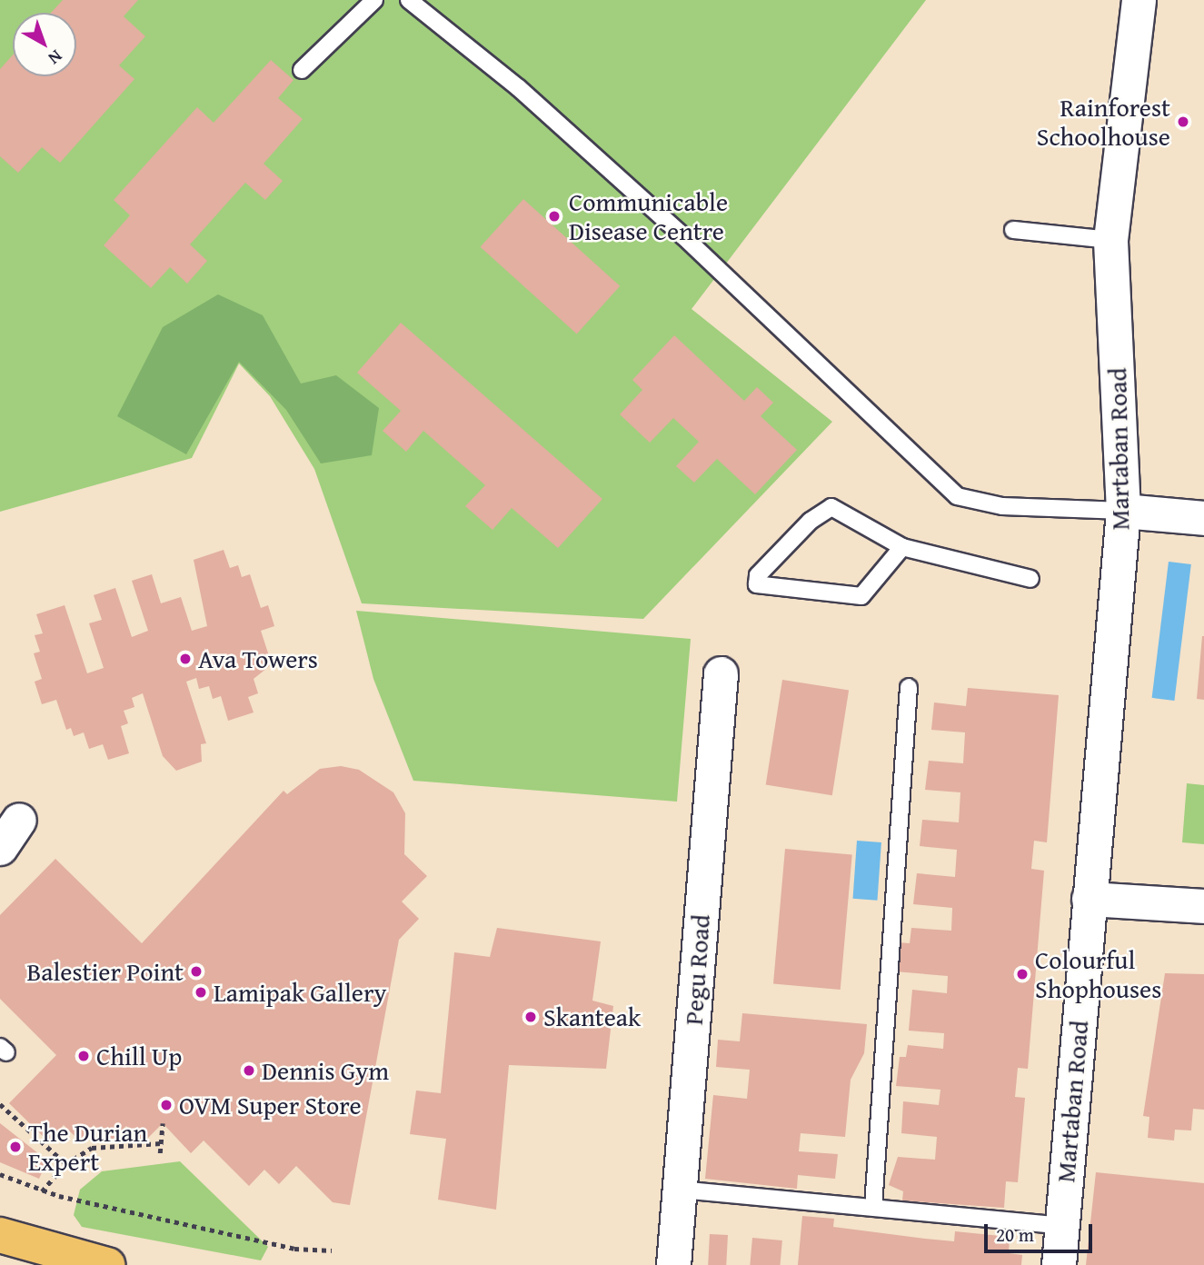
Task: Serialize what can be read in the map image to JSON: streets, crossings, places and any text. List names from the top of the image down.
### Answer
{
  "streets": {
    "street": ["Martaban Road", "Pegu Road"]
  },
  "places": [
    "Rainforest Schoolhouse",
    "Communicable Disease Centre",
    "Ava Towers",
    "Balestier Point",
    "Colourful Shophouses",
    "Lamipak Gallery",
    "Skanteak",
    "Chill Up",
    "Dennis Gym",
    "OVM Super Store",
    "The Durian Expert"
  ],
  "scale_bar": "20 m",
  "north": "bottom right"
}
